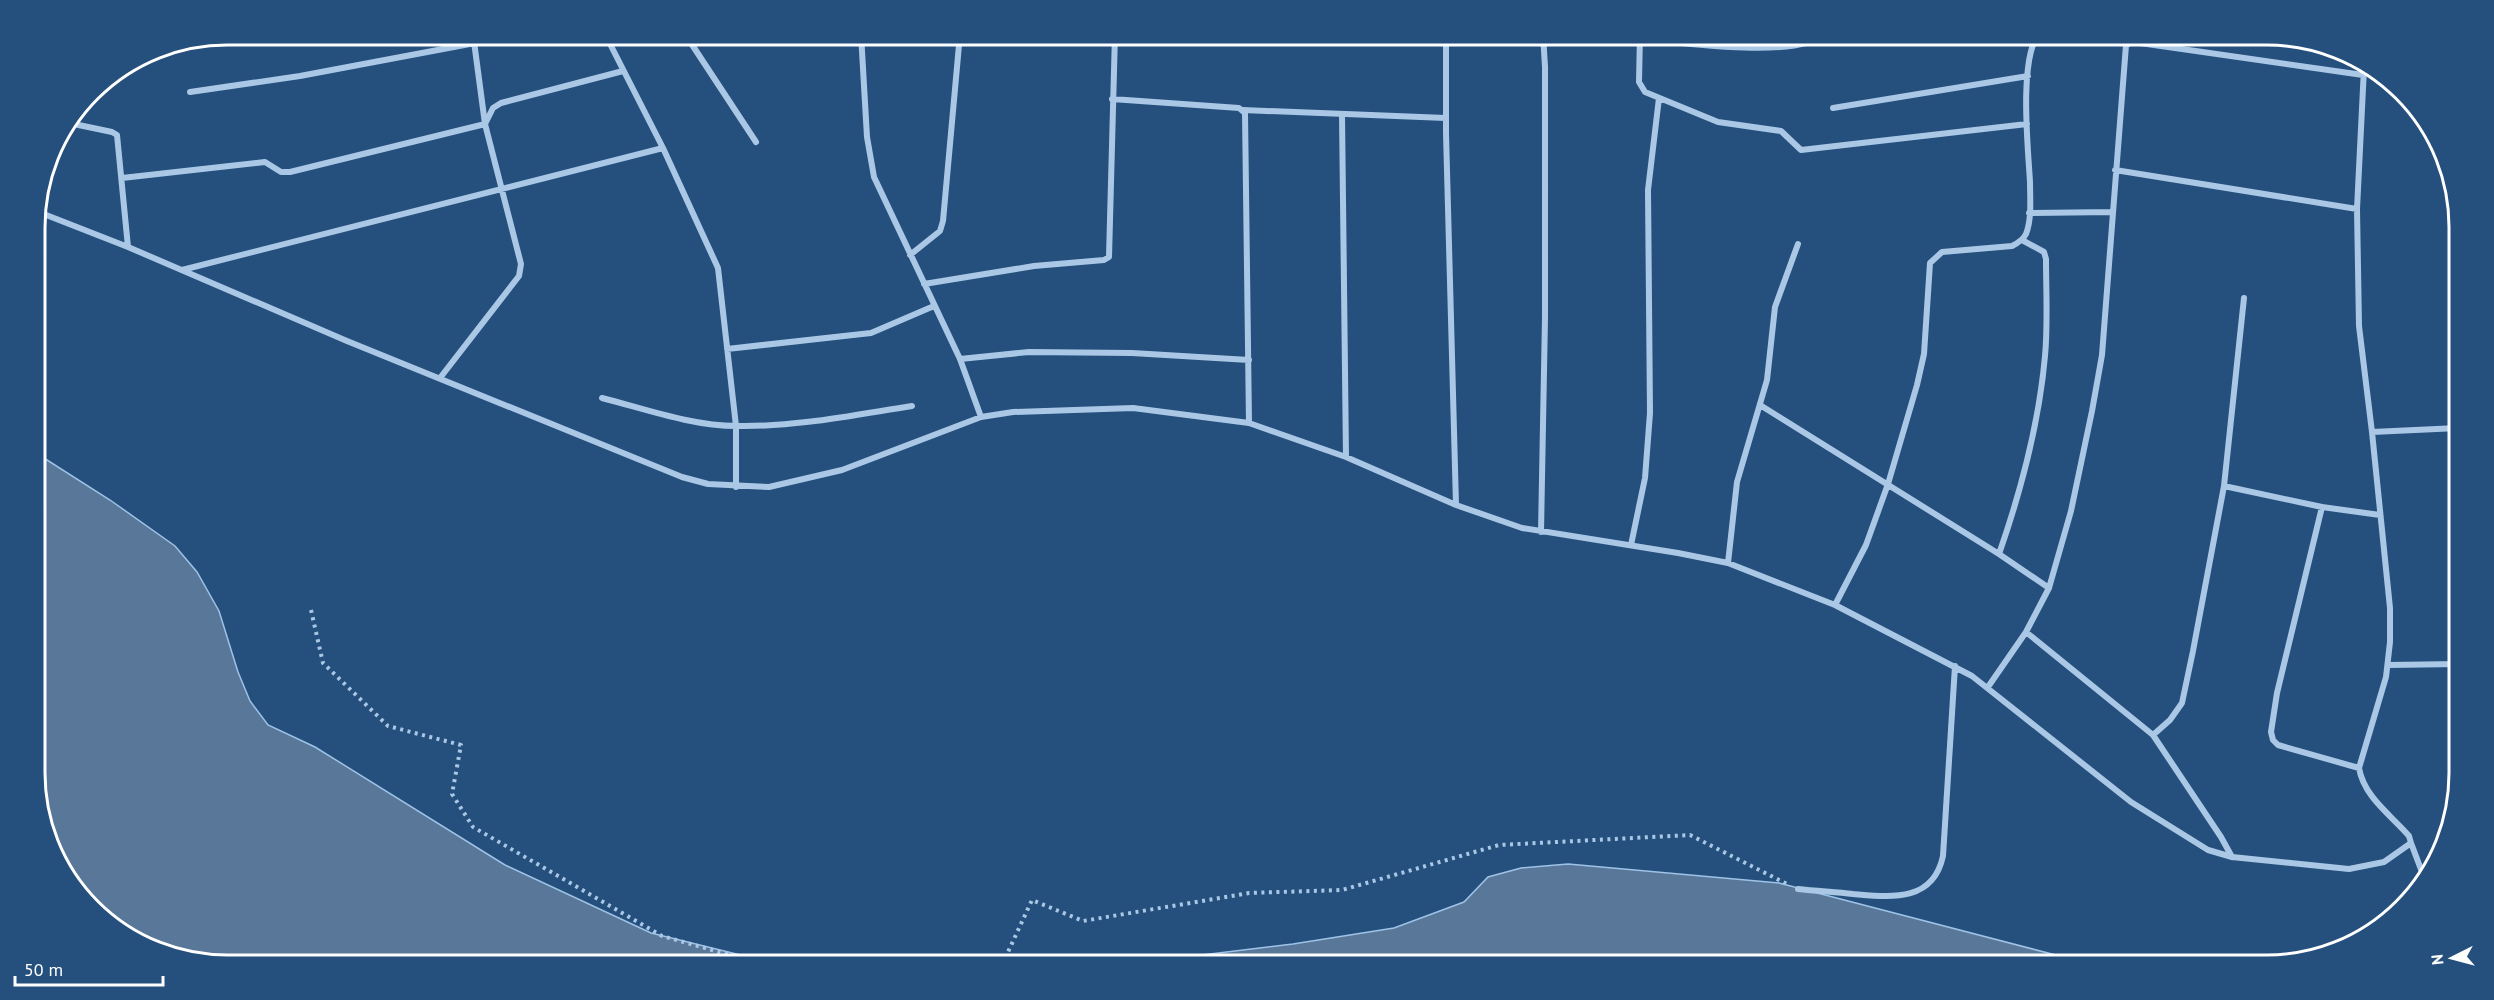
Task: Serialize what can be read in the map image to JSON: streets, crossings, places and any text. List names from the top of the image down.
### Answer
{
  "scale_bar": "50 m",
  "north": "left"
}
